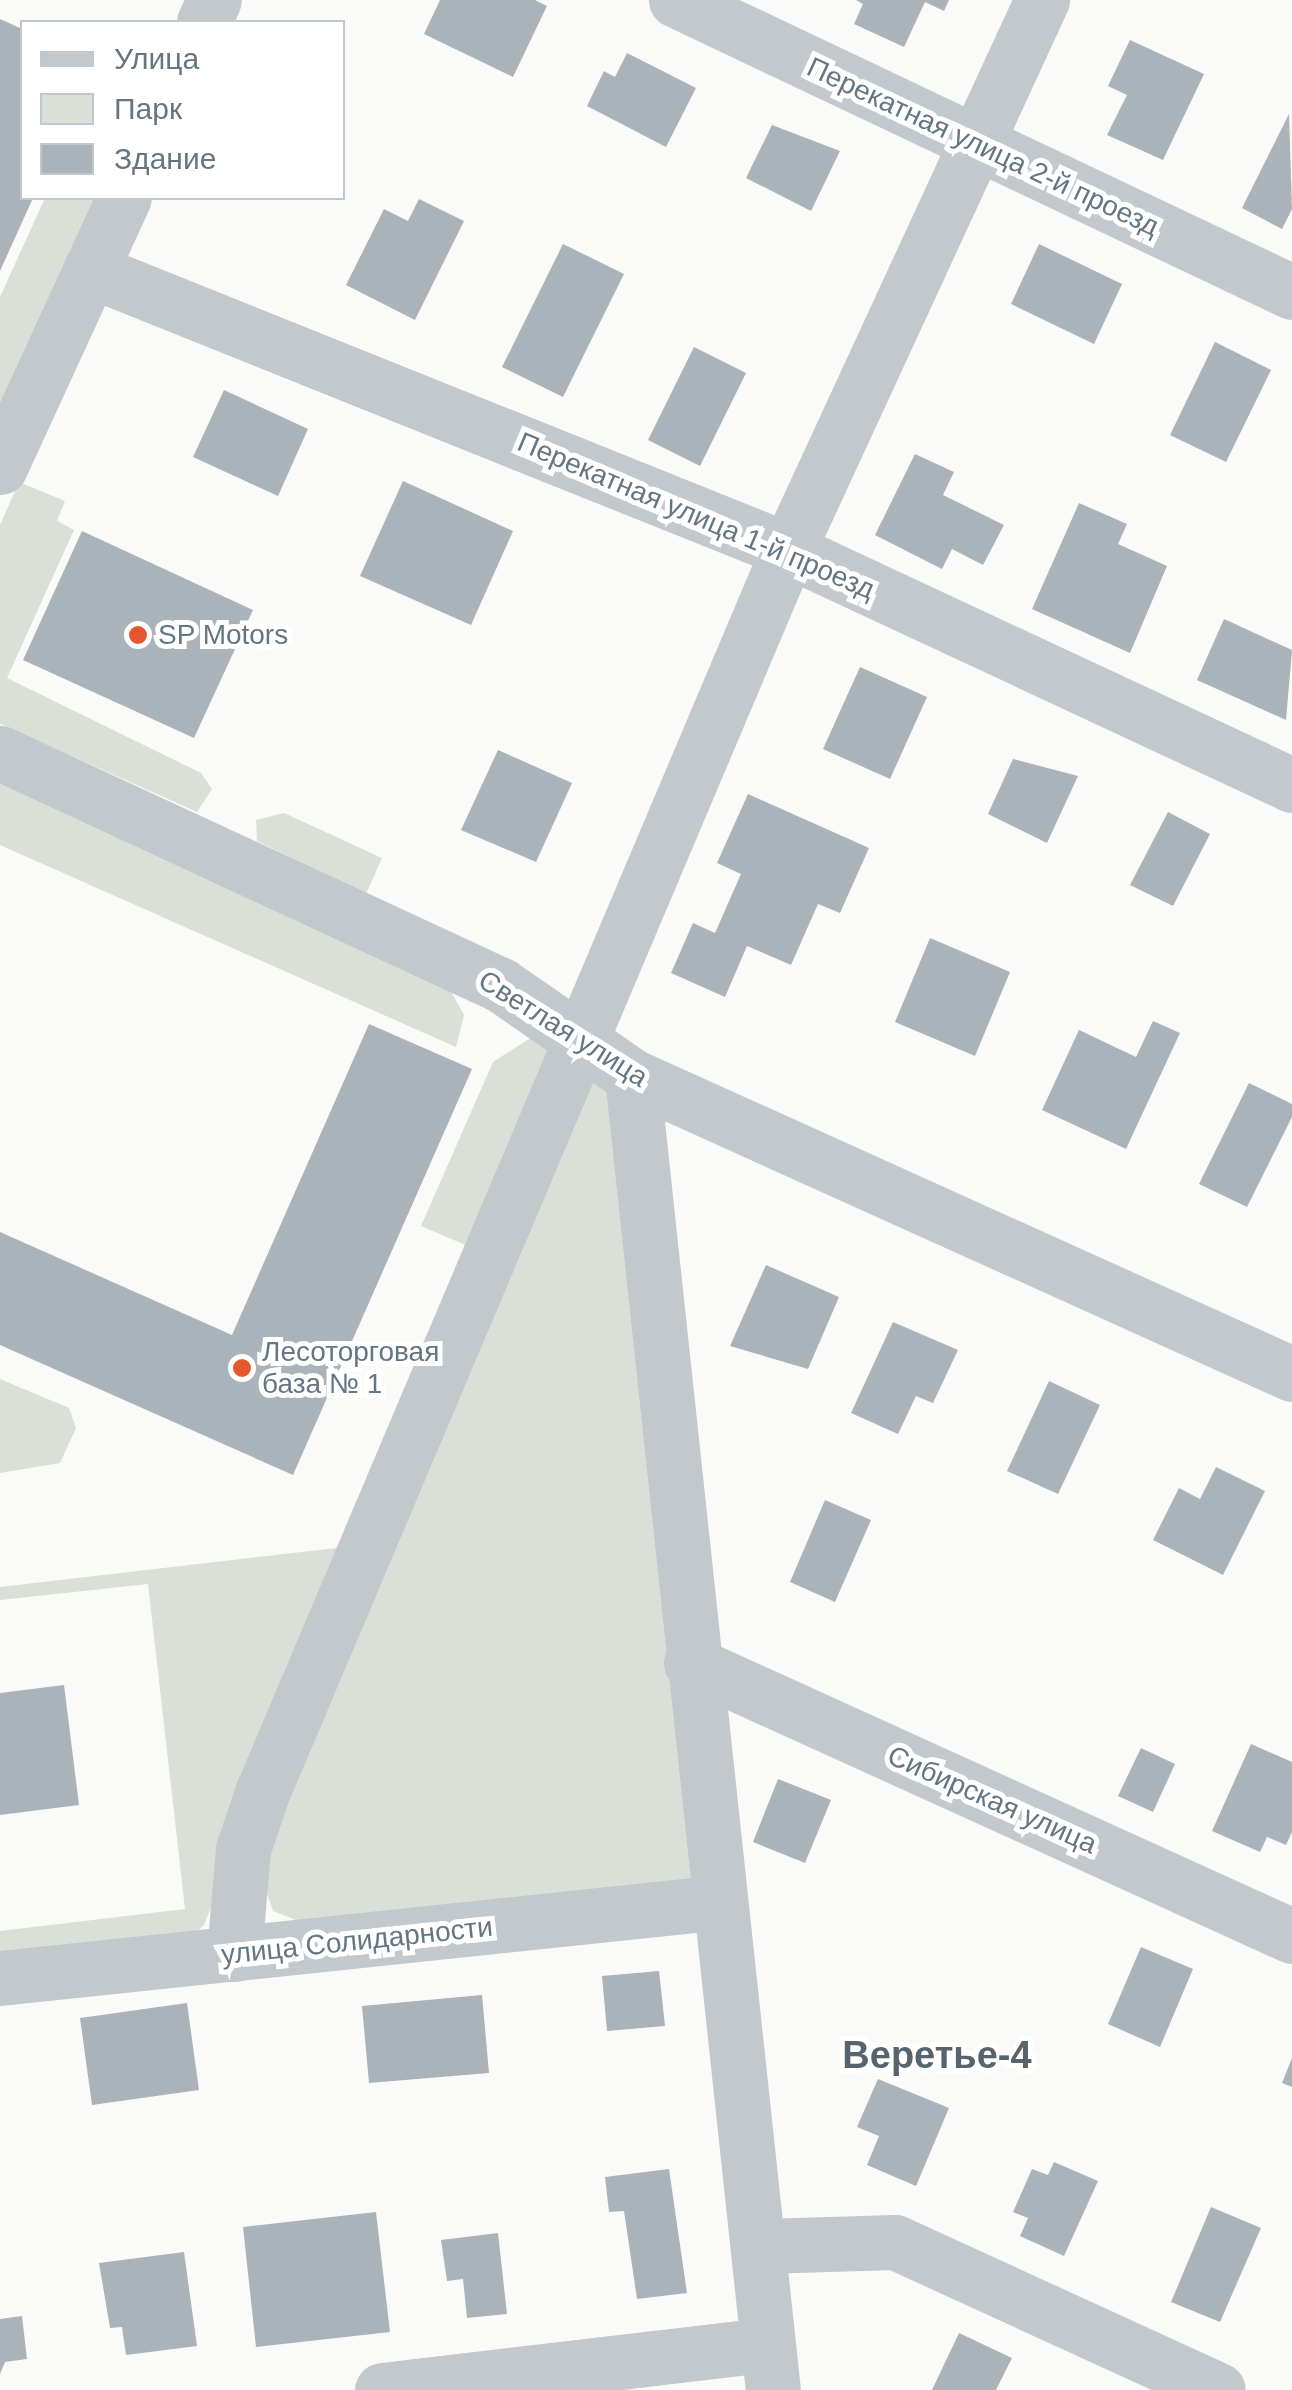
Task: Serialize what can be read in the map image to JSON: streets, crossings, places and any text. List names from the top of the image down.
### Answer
{
  "streets": {
    "street": [
      "Перекатная улица 2-й проезд",
      "Перекатная улица 1-й проезд",
      "Светлая улица",
      "Сибирская улица",
      "улица Солидарности"
    ]
  },
  "districts": ["Веретье-4"],
  "places": ["SP Motors", "Лесоторговая база № 1"],
  "legend": ["Улица", "Парк", "Здание"]
}
